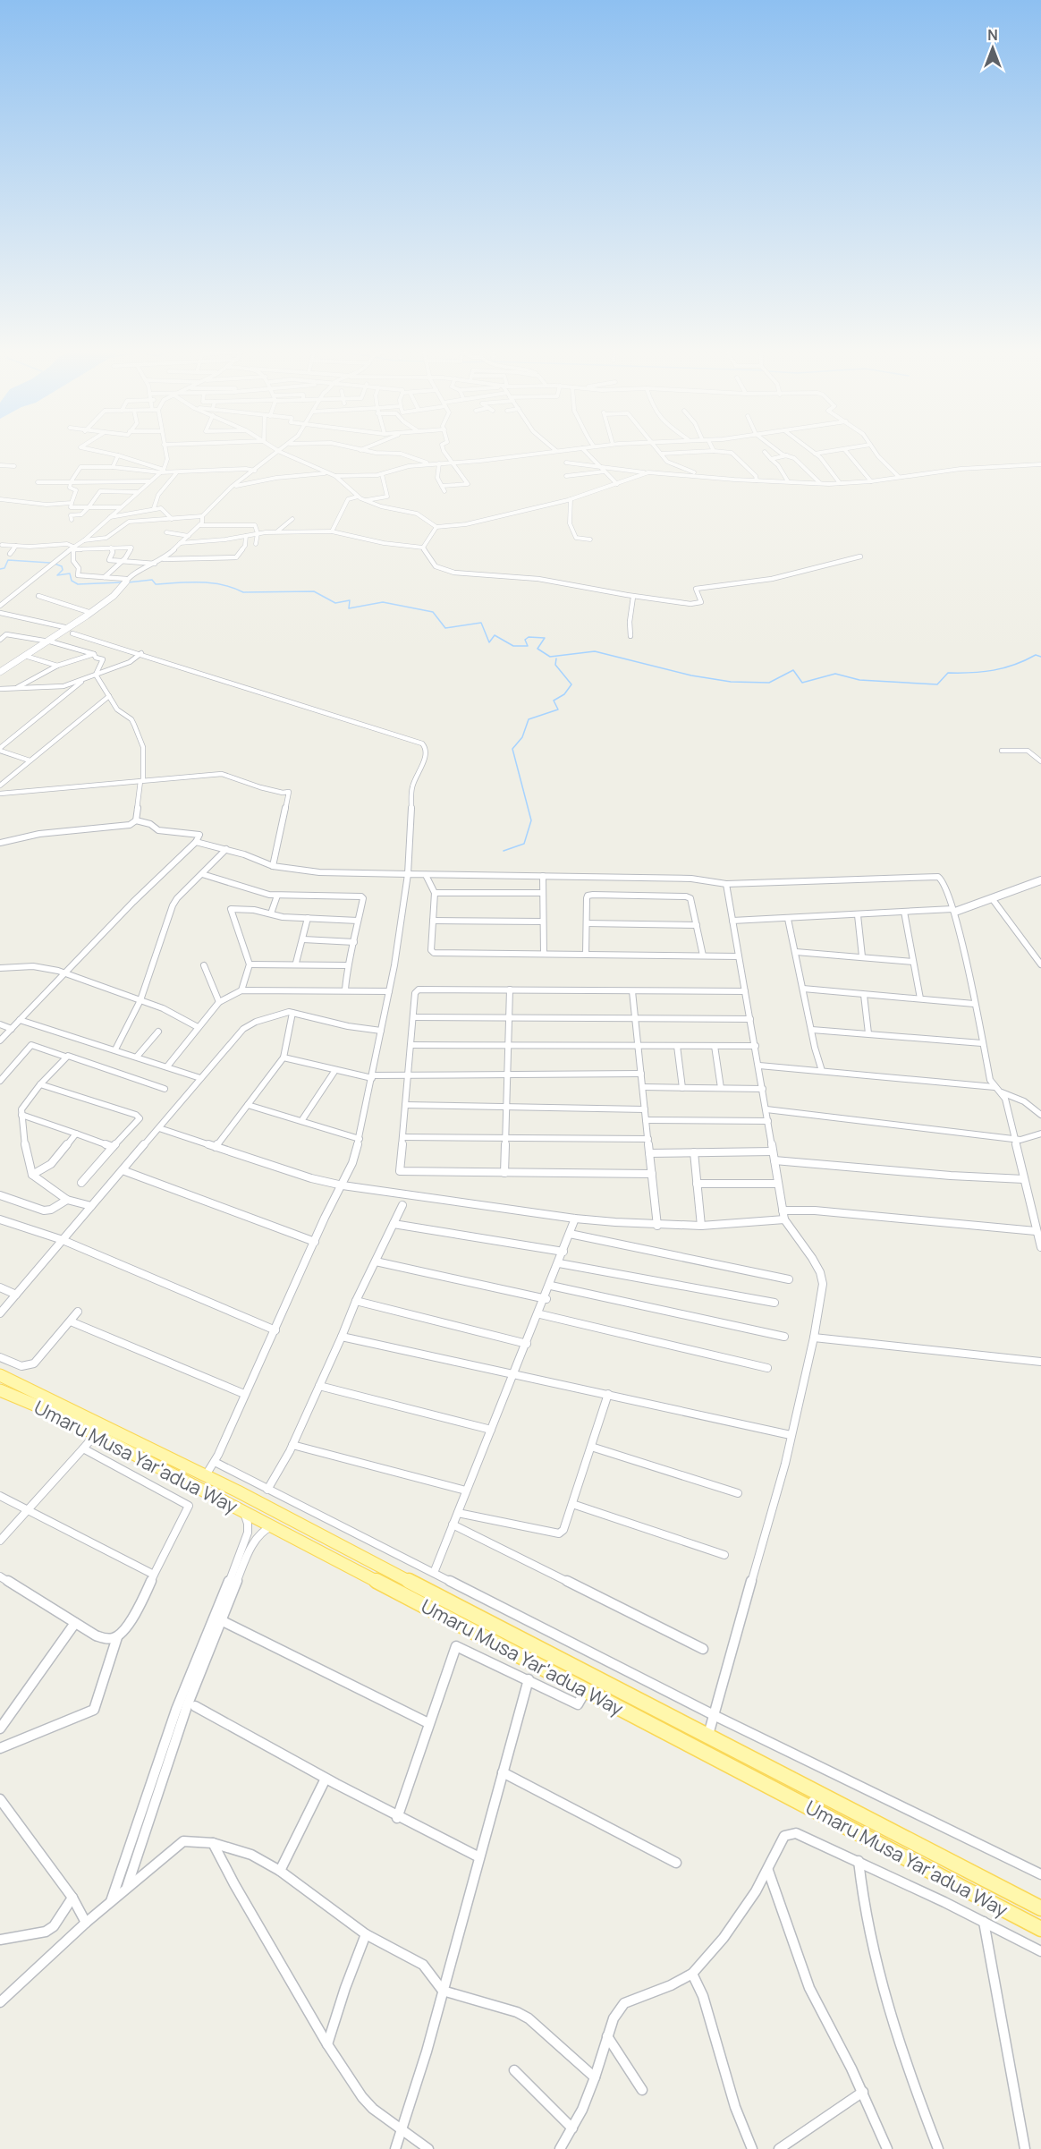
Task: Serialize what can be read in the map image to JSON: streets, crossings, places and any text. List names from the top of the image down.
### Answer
{
  "streets": {
    "main road": ["Umaru Musa Yar'adua Way"]
  },
  "north": "top"
}
